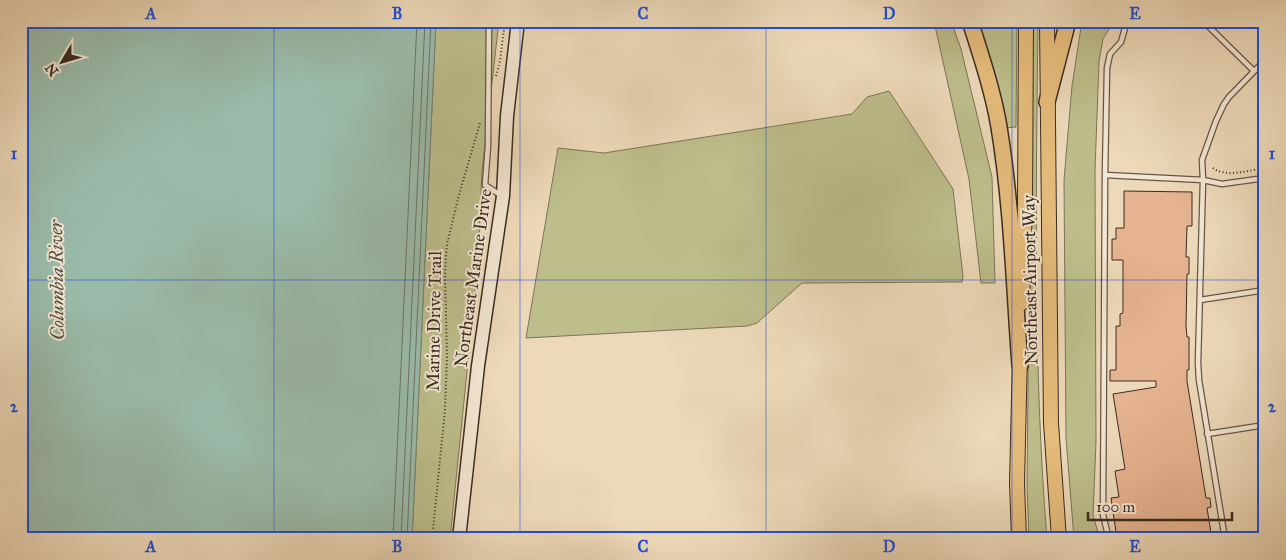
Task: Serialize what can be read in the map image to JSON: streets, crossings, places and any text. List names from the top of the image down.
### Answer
{
  "streets": {
    "main road": ["Northeast Marine Drive", "Northeast Airport Way"],
    "path": ["Marine Drive Trail"]
  },
  "water": ["Columbia River"],
  "scale_bar": "100 m",
  "north": "bottom left",
  "grid": {
    "columns": [
      "A",
      "B",
      "C",
      "D",
      "E"
    ],
    "rows": ["1", "2"]
  }
}
